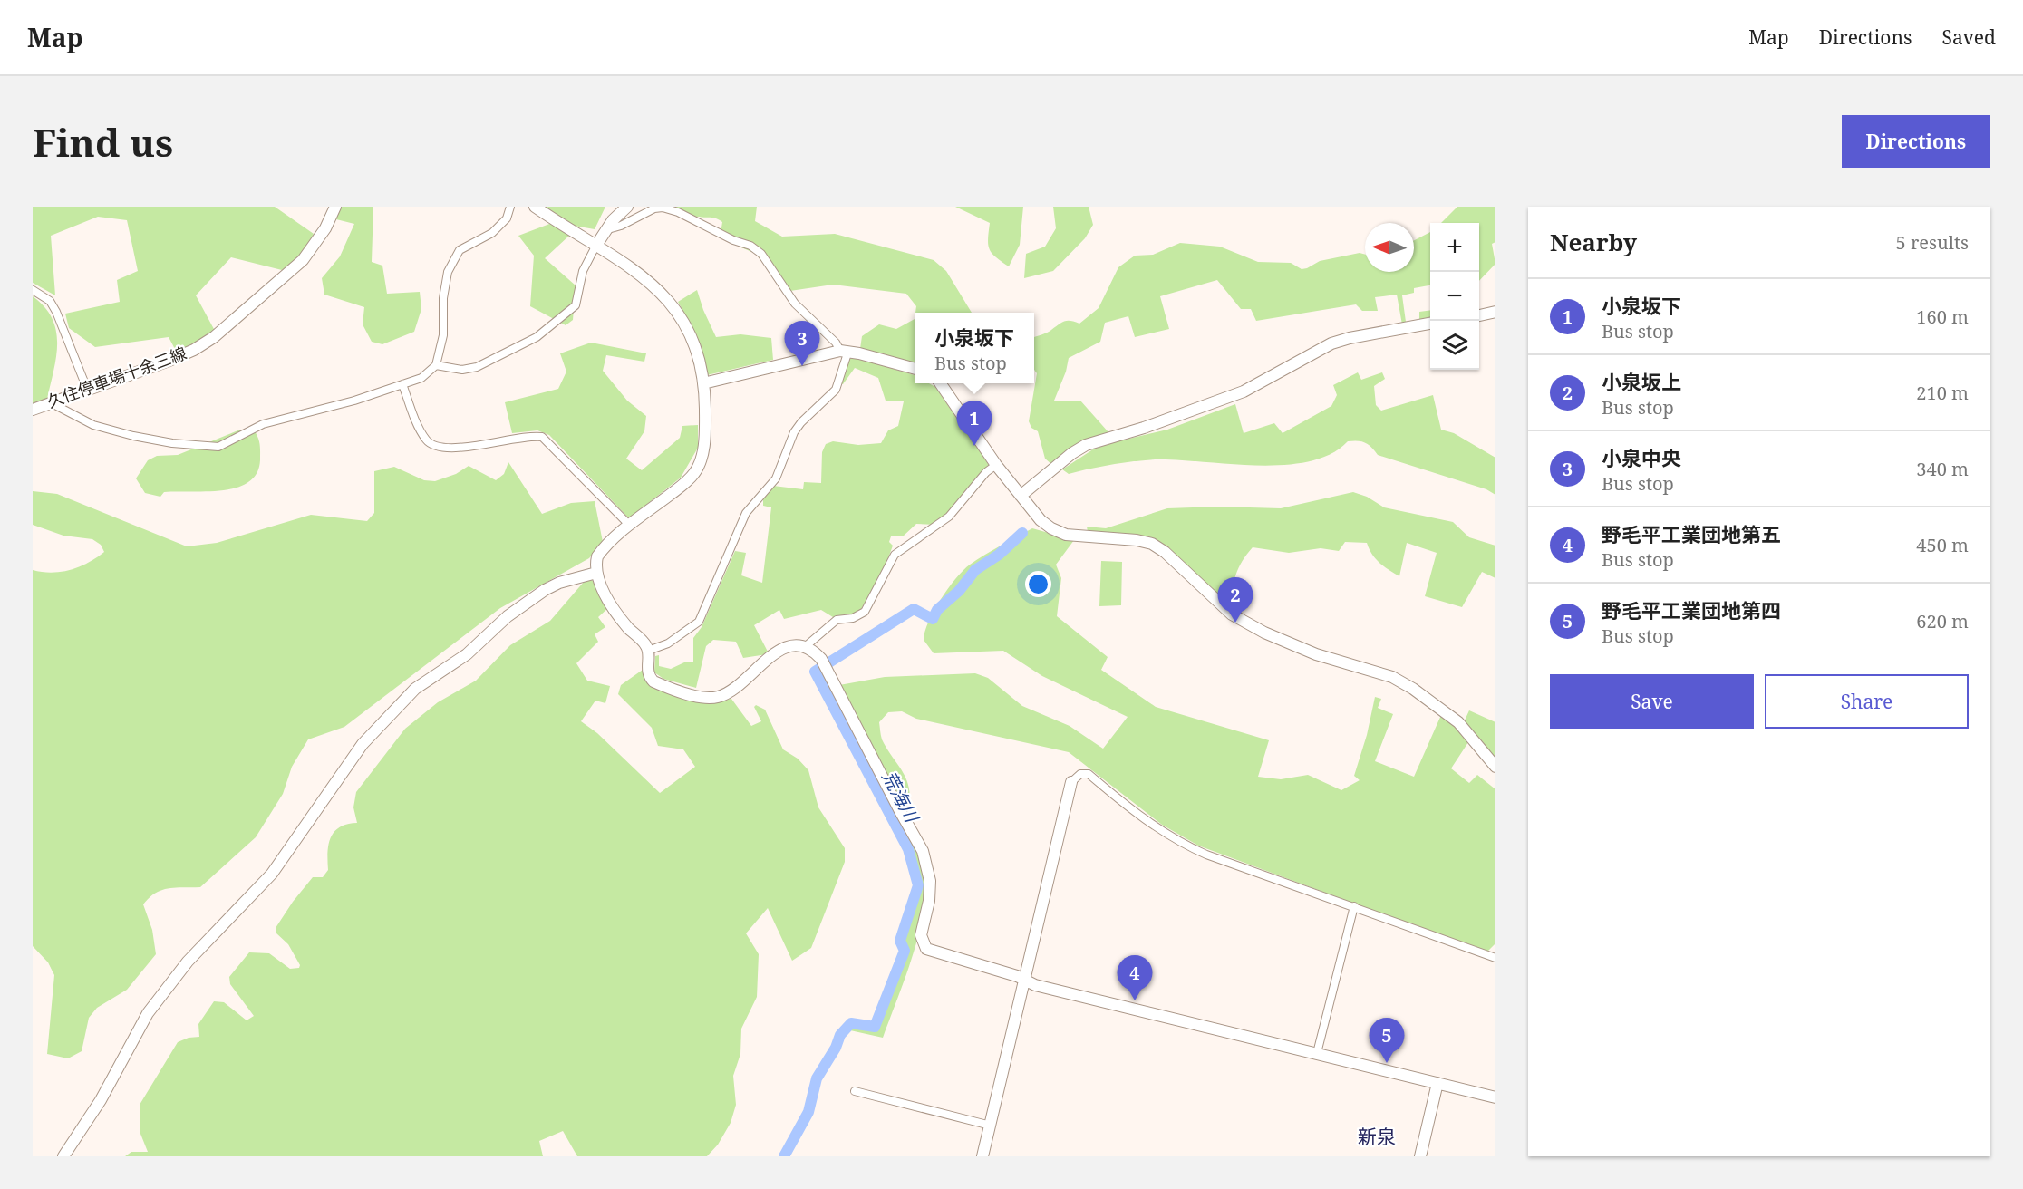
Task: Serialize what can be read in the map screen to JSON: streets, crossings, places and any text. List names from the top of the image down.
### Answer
{
  "streets": {
    "street": ["久住停車場十余三線"]
  },
  "districts": ["新泉"],
  "water": ["荒海川"],
  "north": "left",
  "page": {
    "header": "Map",
    "nav": ["Map", "Directions", "Saved"],
    "buttons": [
      "Directions",
      ["Save", "Share"]
    ],
    "title": "Find us",
    "heading": ["Nearby", "5 results"],
    "map_buttons": ["+", "−"],
    "list": [
      {
        "mark": "1",
        "name": "小泉坂下",
        "note": "Bus stop",
        "value": "160 m"
      },
      {
        "mark": "2",
        "name": "小泉坂上",
        "note": "Bus stop",
        "value": "210 m"
      },
      {
        "mark": "3",
        "name": "小泉中央",
        "note": "Bus stop",
        "value": "340 m"
      },
      {
        "mark": "4",
        "name": "野毛平工業団地第五",
        "note": "Bus stop",
        "value": "450 m"
      },
      {
        "mark": "5",
        "name": "野毛平工業団地第四",
        "note": "Bus stop",
        "value": "620 m"
      }
    ],
    "popup": ["小泉坂下", "Bus stop"],
    "pins": [
      "3",
      "1",
      "2",
      "4",
      "5"
    ]
  }
}
